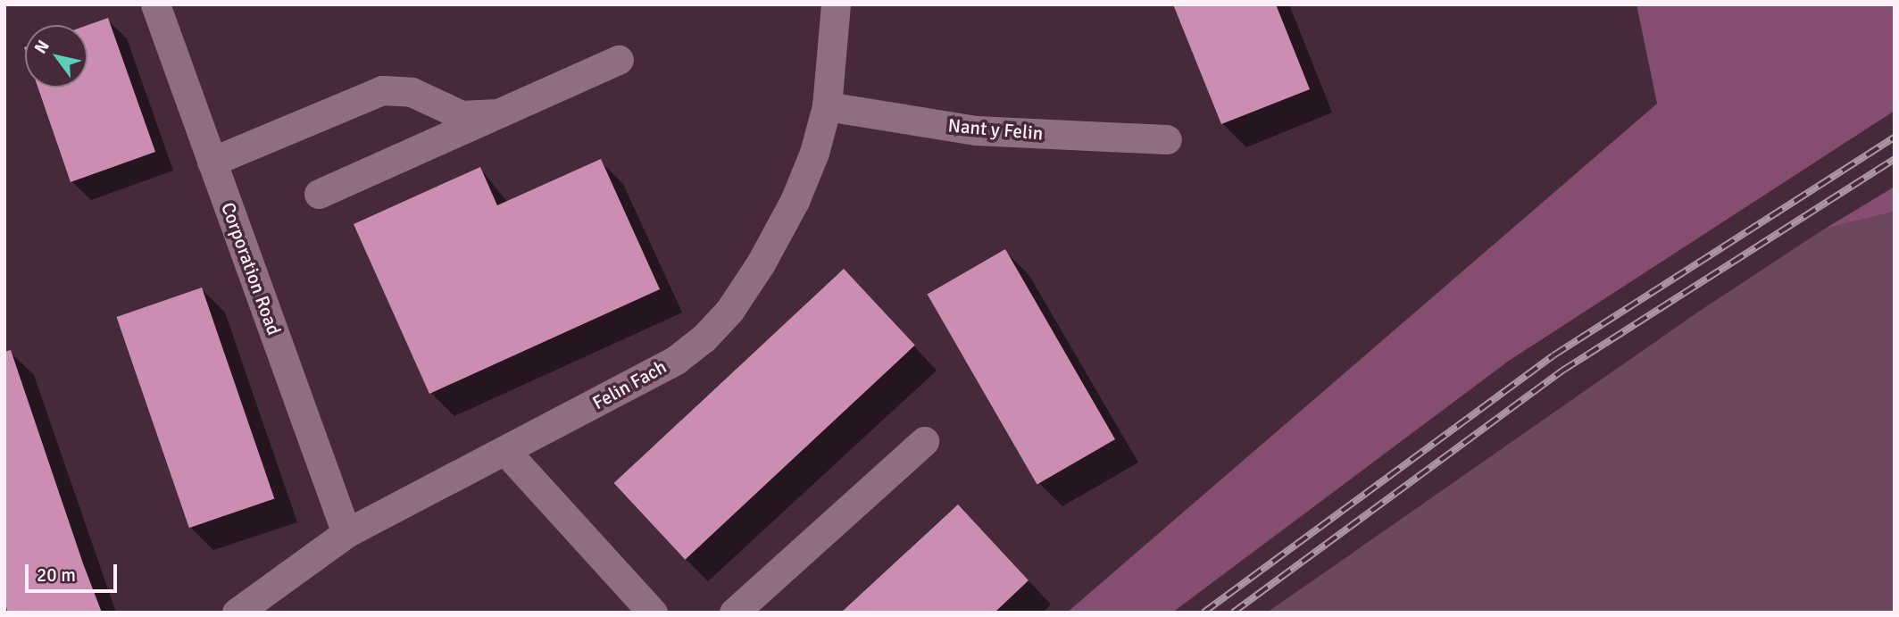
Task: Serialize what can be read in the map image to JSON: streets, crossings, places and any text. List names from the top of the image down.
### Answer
{
  "streets": {
    "street": ["Nant y Felin", "Corporation Road", "Felin Fach"]
  },
  "crossings": [
    ["Nant y Felin", "Felin Fach"],
    ["Corporation Road", "Felin Fach"]
  ],
  "scale_bar": "20 m",
  "north": "top left"
}
